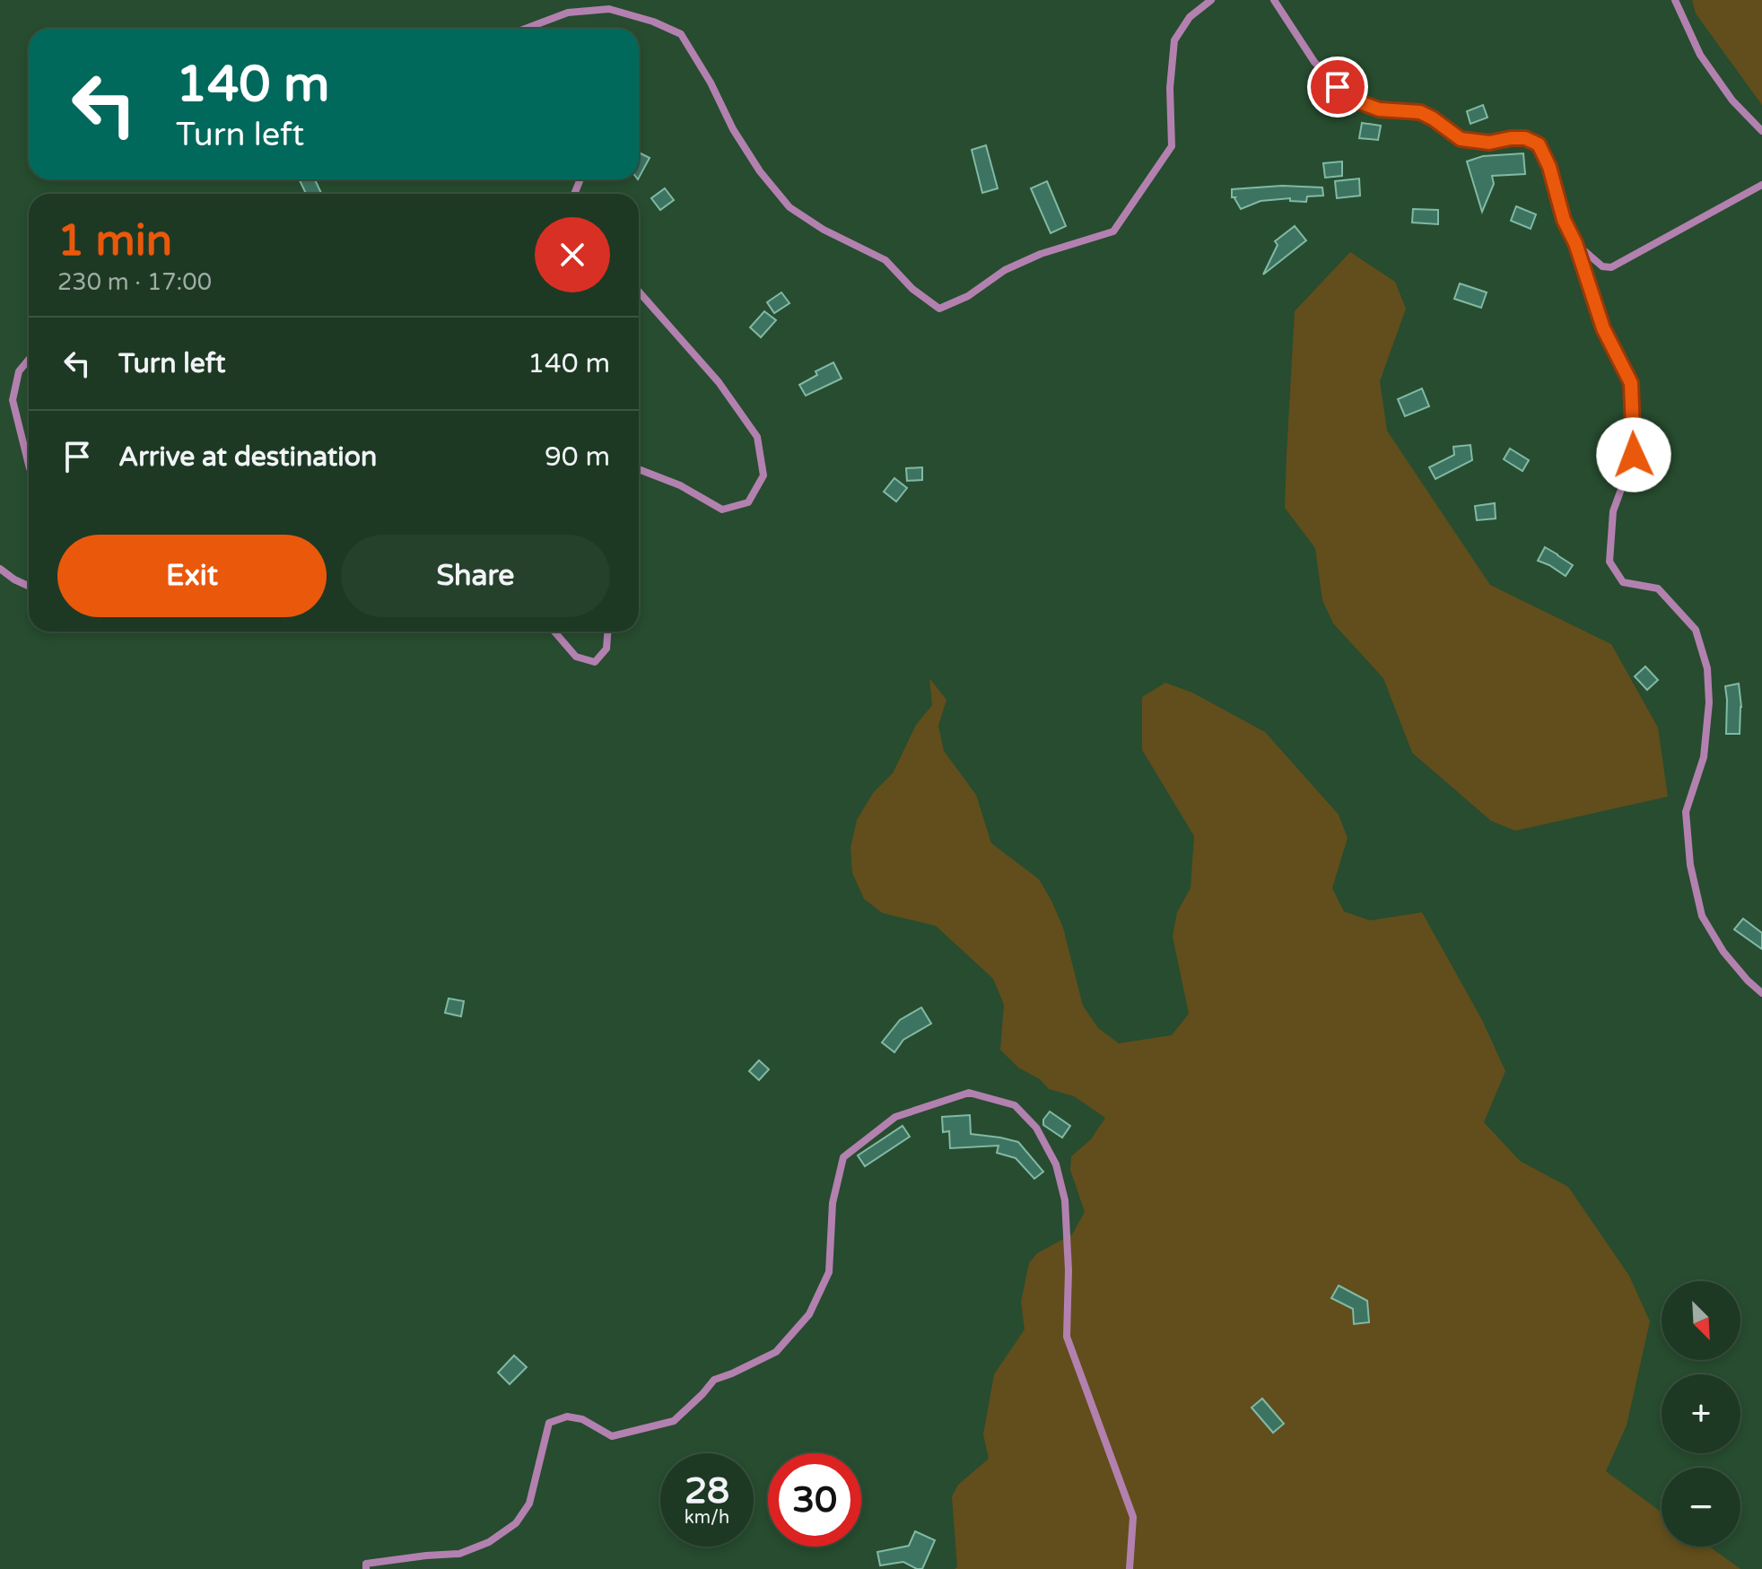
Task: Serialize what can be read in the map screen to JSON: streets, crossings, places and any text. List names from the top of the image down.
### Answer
{
  "north": "bottom right",
  "page": {
    "turn": ["140 m", "Turn left"],
    "heading": ["1 min", "230 m · 17:00"],
    "list": [
      {
        "name": "Turn left",
        "value": "140 m"
      },
      {
        "name": "Arrive at destination",
        "value": "90 m"
      }
    ],
    "buttons": ["Exit", "Share"],
    "map_buttons": ["+", "−"],
    "speed": "28 km/h",
    "limit": "30"
  }
}
